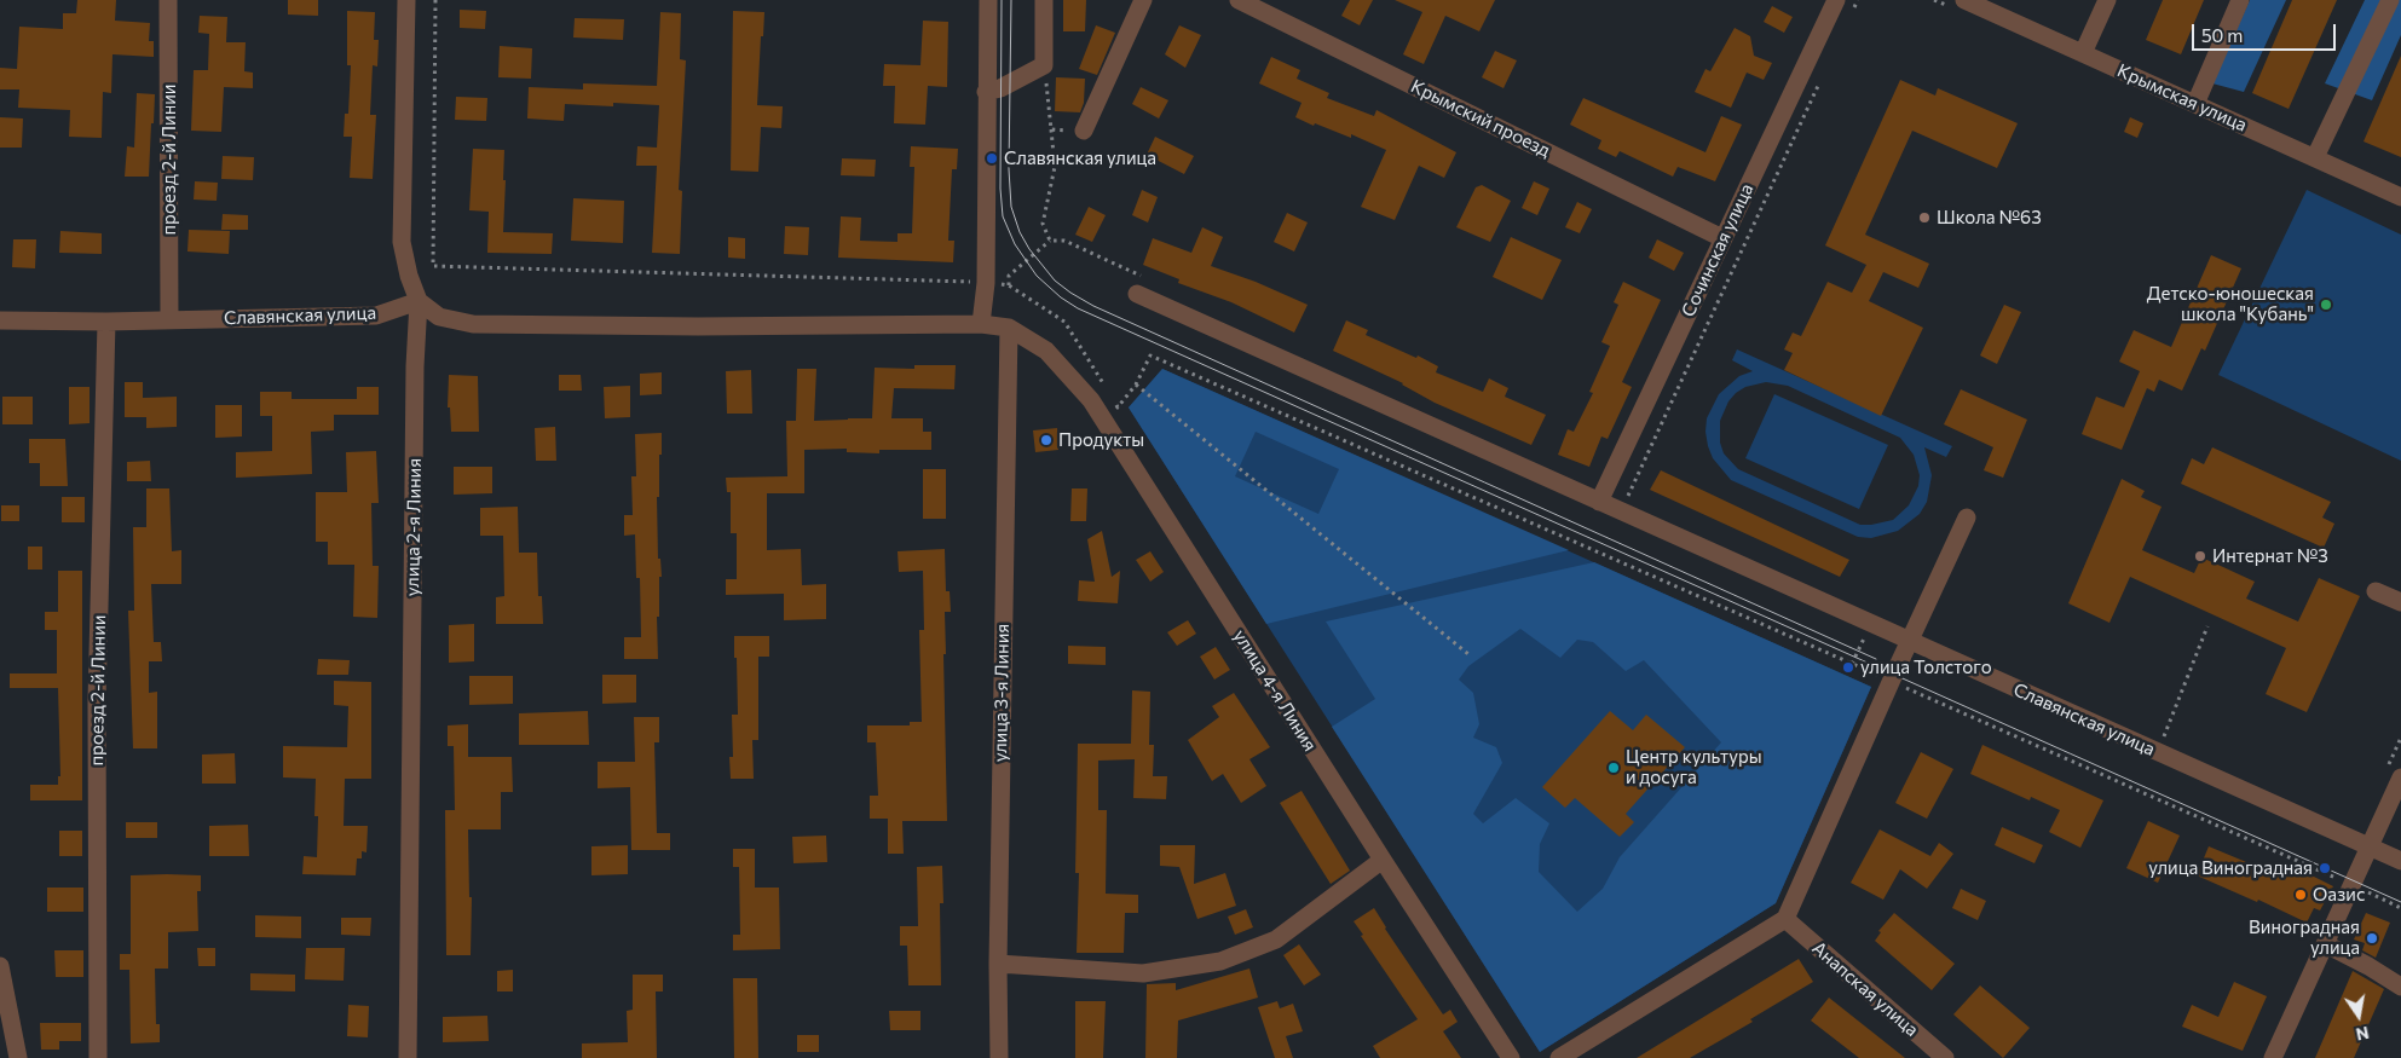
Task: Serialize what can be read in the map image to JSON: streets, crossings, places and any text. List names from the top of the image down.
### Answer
{
  "streets": {
    "street": [
      "Крымская улица",
      "Крымский проезд",
      "проезд 2-й Линии",
      "Сочинская улица",
      "Славянская улица",
      "улица 2-я Линия",
      "улица 4-я Линия",
      "улица 3-я Линия",
      "Анапская улица"
    ]
  },
  "crossings": [
    ["Крымский проезд", "Сочинская улица"],
    ["проезд 2-й Линии", "Славянская улица"],
    ["Сочинская улица", "Славянская улица"],
    ["Славянская улица", "улица 2-я Линия"],
    ["улица 4-я Линия", "улица 3-я Линия"]
  ],
  "places": [
    "Славянская улица",
    "Школа №63",
    "Детско-юношеская школа \"Кубань\"",
    "Продукты",
    "Интернат №3",
    "улица Толстого",
    "Центр культуры и досуга",
    "улица Виноградная",
    "Оазис",
    "Виноградная улица"
  ],
  "scale_bar": "50 m",
  "north": "bottom"
}
